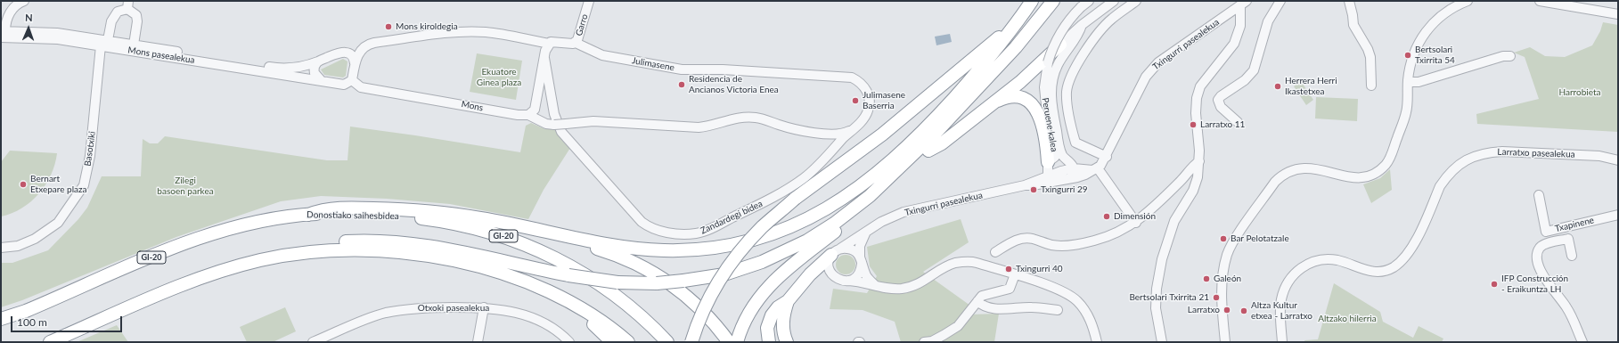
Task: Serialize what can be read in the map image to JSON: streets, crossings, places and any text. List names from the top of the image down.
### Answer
{
  "streets": {
    "highway": ["Donostiako saihesbidea", "GI-20"],
    "street": [
      "Garro",
      "Txingurri pasealekua",
      "Mons pasealekua",
      "Julimasene",
      "Mons",
      "Peruene kalea",
      "Basotxiki",
      "Larratxo pasealekua",
      "Zandardegi bidea",
      "Txapinene",
      "Otxoki pasealekua"
    ]
  },
  "crossings": [
    ["Garro", "Julimasene"],
    ["Garro", "Zandardegi bidea"],
    ["Txingurri pasealekua", "Peruene kalea"],
    ["Mons pasealekua", "Mons"],
    ["Mons pasealekua", "Basotxiki"],
    ["Julimasene", "Zandardegi bidea"]
  ],
  "parks": [
    "Ekuatore Ginea plaza",
    "Harrobieta",
    "Zilegi basoen parkea",
    "Altzako hilerria"
  ],
  "places": [
    "Mons kiroldegia",
    "Bertsolari Txirrita 54",
    "Residencia de Ancianos Victoria Enea",
    "Herrera Herri Ikastetxea",
    "Julimasene Baserria",
    "Larratxo 11",
    "Bernart Etxepare plaza",
    "Txingurri 29",
    "Dimensión",
    "Bar Pelotatzale",
    "Txingurri 40",
    "Galeón",
    "IFP Construcción - Eraikuntza LH",
    "Bertsolari Txirrita 21",
    "Larratxo",
    "Altza Kultur etxea - Larratxo"
  ],
  "scale_bar": "100 m",
  "north": "top"
}
